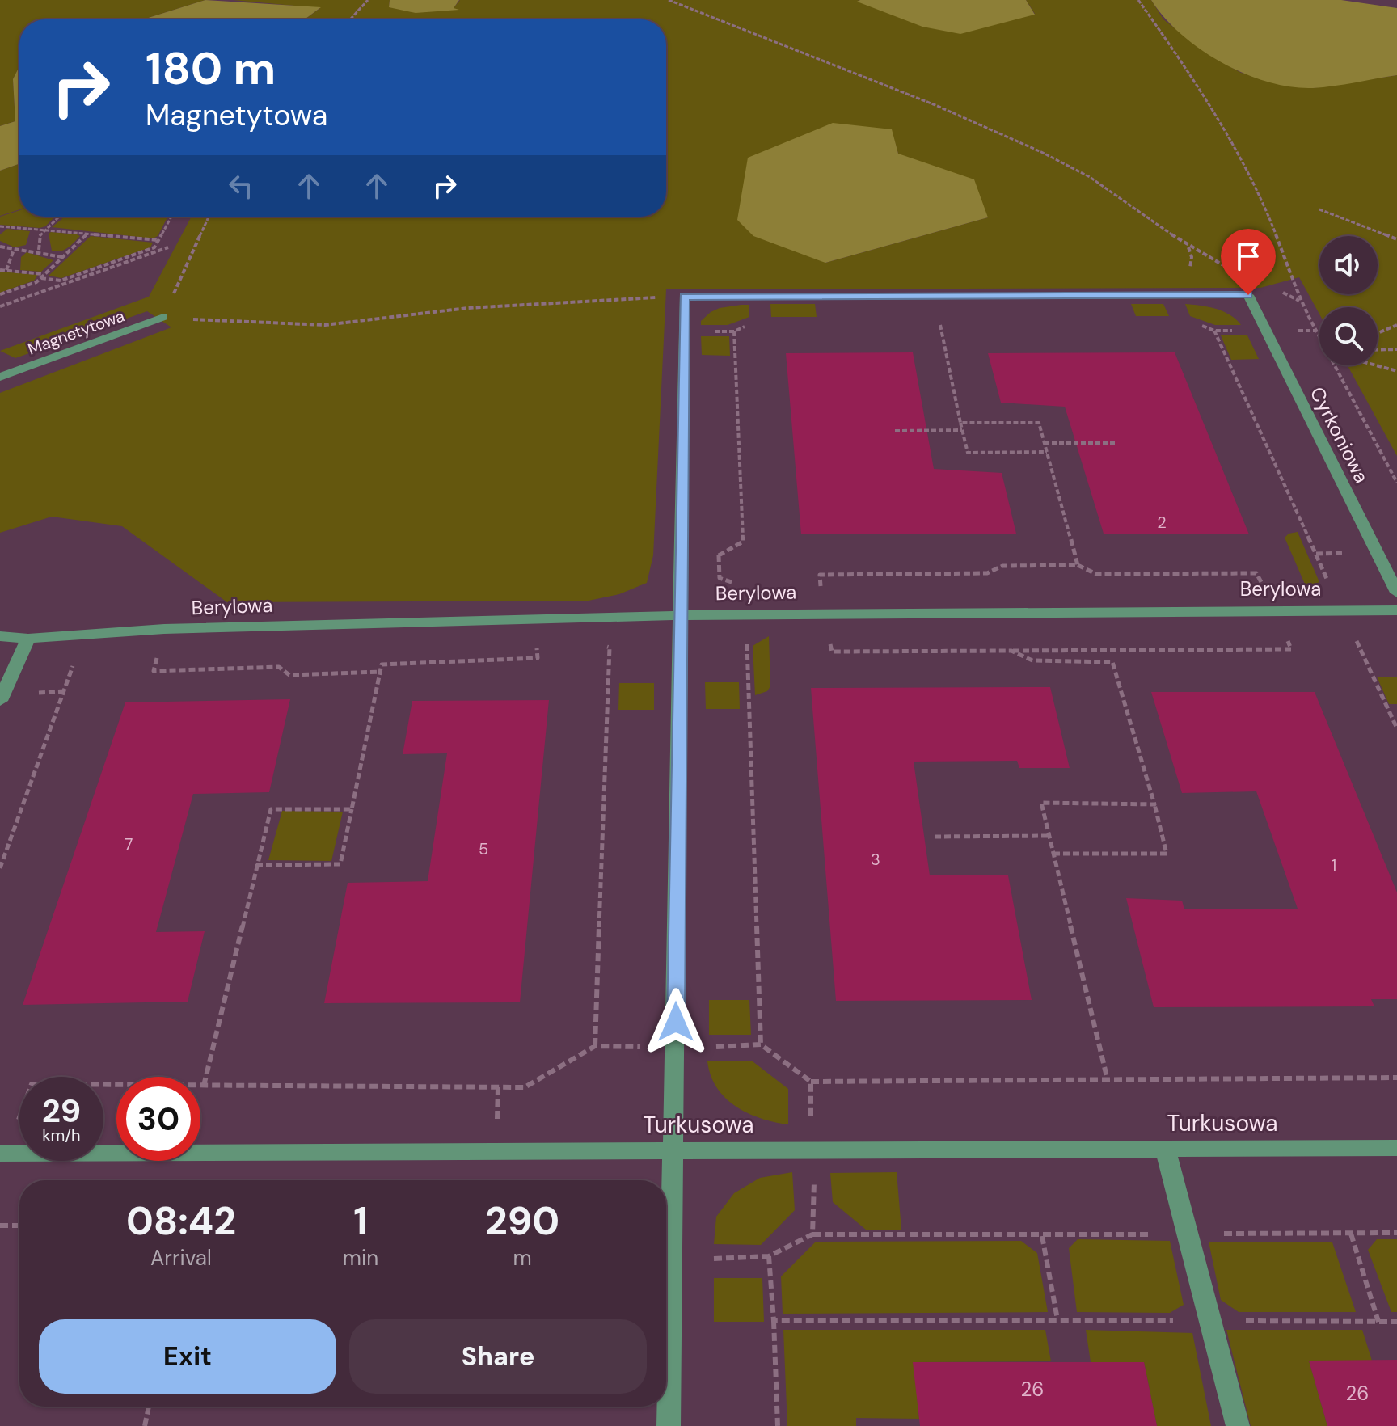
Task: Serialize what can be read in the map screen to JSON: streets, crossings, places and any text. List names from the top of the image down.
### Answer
{
  "streets": {
    "street": [
      "Magnetytowa",
      "Cyrkoniowa",
      "Berylowa",
      "Turkusowa"
    ]
  },
  "house_numbers": [
    "2",
    "7",
    "5",
    "3",
    "1",
    "26",
    "26"
  ],
  "page": {
    "turn": ["180 m", "Magnetytowa"],
    "speed": "29 km/h",
    "limit": "30",
    "eta": [
      "08:42",
      "Arrival",
      "1",
      "min",
      "290",
      "m"
    ],
    "buttons": ["Exit", "Share"]
  }
}
